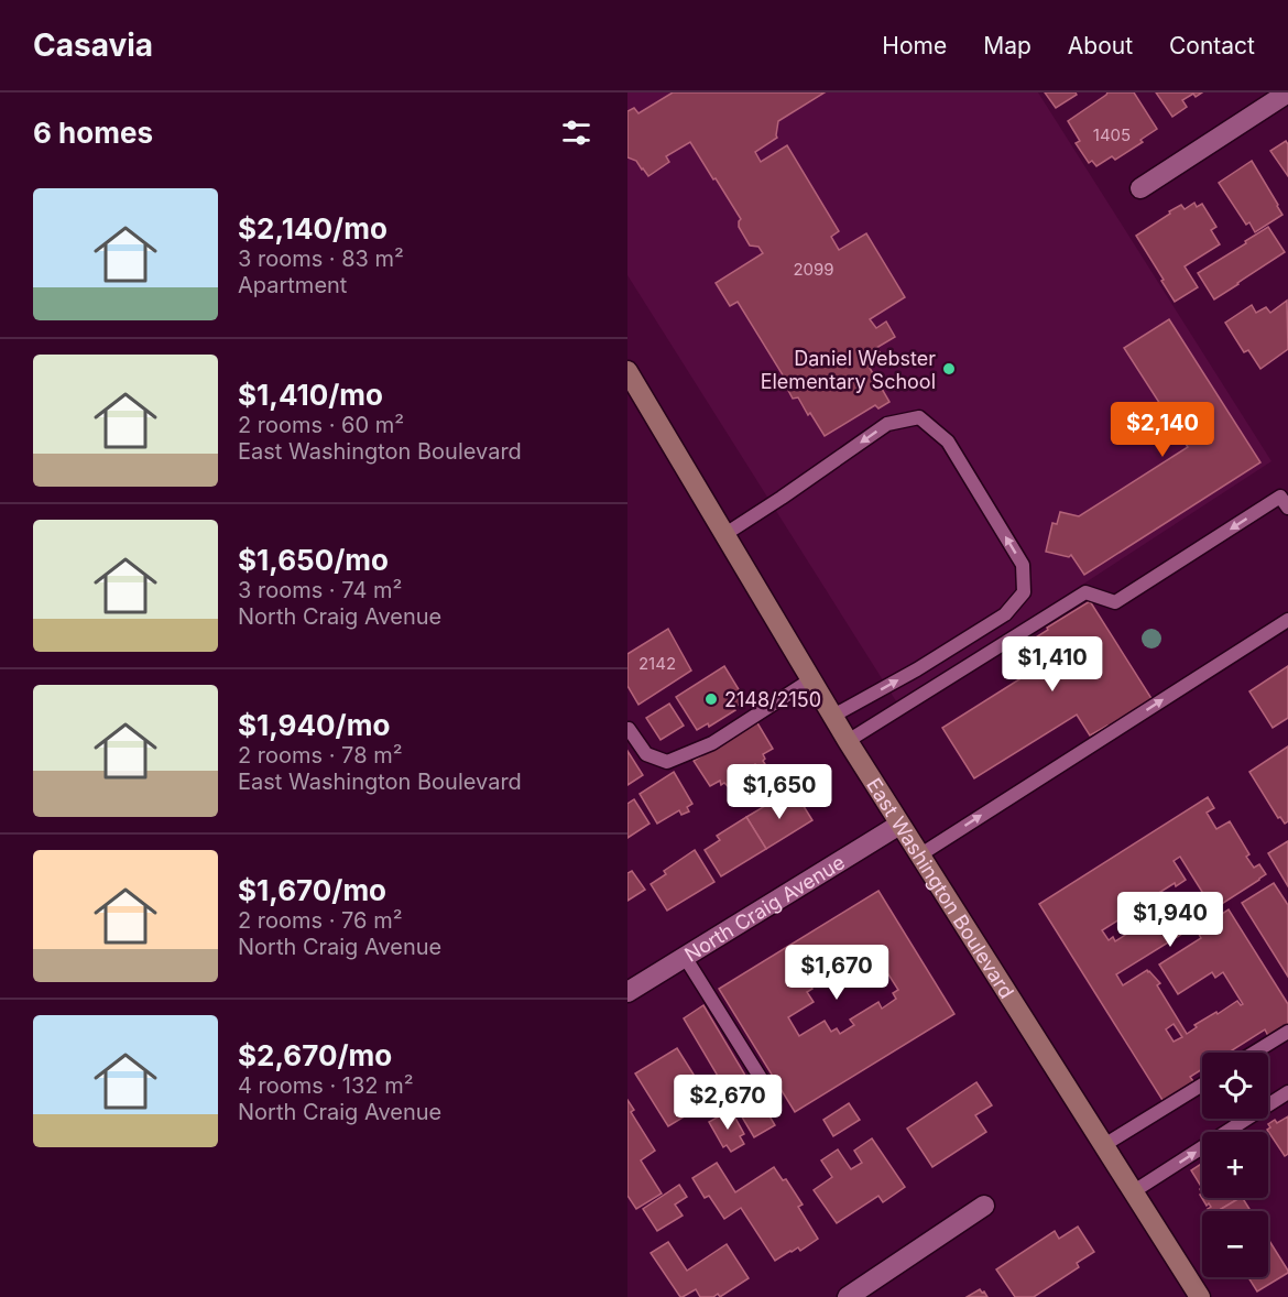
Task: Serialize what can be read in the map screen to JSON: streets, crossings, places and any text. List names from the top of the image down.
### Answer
{
  "streets": {
    "main road": ["East Washington Boulevard"],
    "street": ["North Craig Avenue"]
  },
  "crossings": [
    ["East Washington Boulevard", "North Craig Avenue"]
  ],
  "places": ["Daniel Webster Elementary School", "2148/2150"],
  "house_numbers": ["1405", "2099", "2142"],
  "page": {
    "header": "Casavia",
    "nav": [
      "Home",
      "Map",
      "About",
      "Contact"
    ],
    "heading": "6 homes",
    "list": [
      {
        "name": "$2,140/mo",
        "note": "3 rooms · 83 m² · Apartment"
      },
      {
        "name": "$1,410/mo",
        "note": "2 rooms · 60 m² · East Washington Boulevard"
      },
      {
        "name": "$1,650/mo",
        "note": "3 rooms · 74 m² · North Craig Avenue"
      },
      {
        "name": "$1,940/mo",
        "note": "2 rooms · 78 m² · East Washington Boulevard"
      },
      {
        "name": "$1,670/mo",
        "note": "2 rooms · 76 m² · North Craig Avenue"
      },
      {
        "name": "$2,670/mo",
        "note": "4 rooms · 132 m² · North Craig Avenue"
      }
    ],
    "price": [
      "$2,140",
      "$1,410",
      "$1,650",
      "$1,940",
      "$1,670",
      "$2,670"
    ],
    "map_buttons": ["+", "−"]
  }
}
